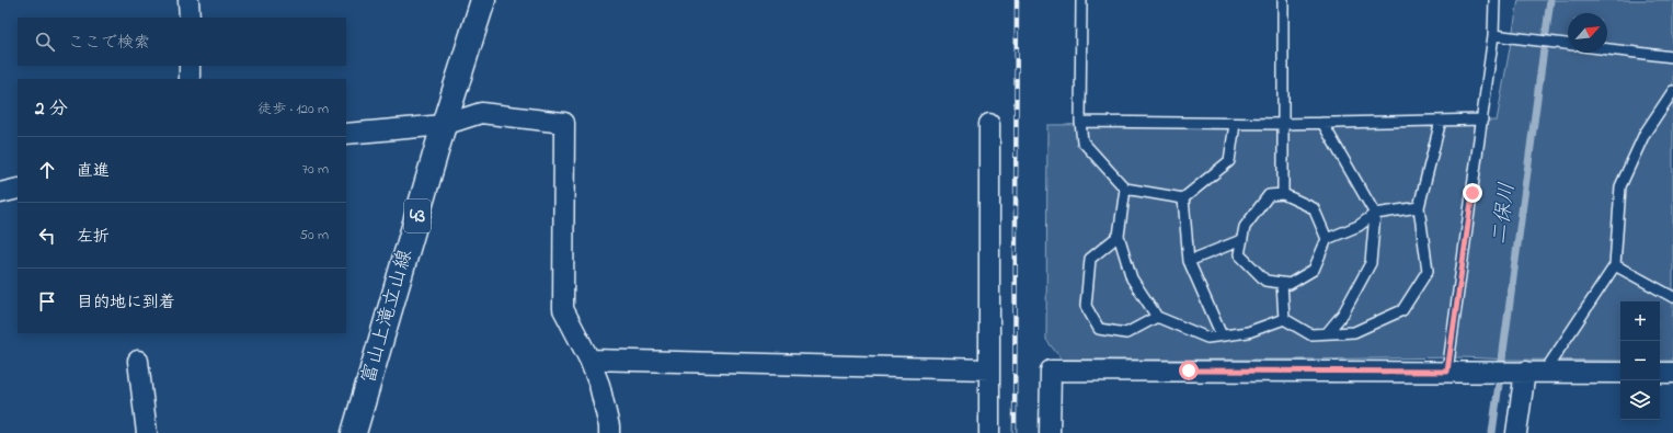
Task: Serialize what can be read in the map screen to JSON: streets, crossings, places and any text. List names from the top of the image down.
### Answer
{
  "streets": {
    "main road": ["43", "富山上滝立山線"]
  },
  "water": ["二保川"],
  "north": "top right",
  "page": {
    "search": "ここで検索",
    "heading": ["2 分", "徒歩 · 120 m"],
    "list": [
      ["直進", "70 m"],
      ["左折", "50 m"],
      "目的地に到着"
    ],
    "map_buttons": ["+", "−"]
  }
}
